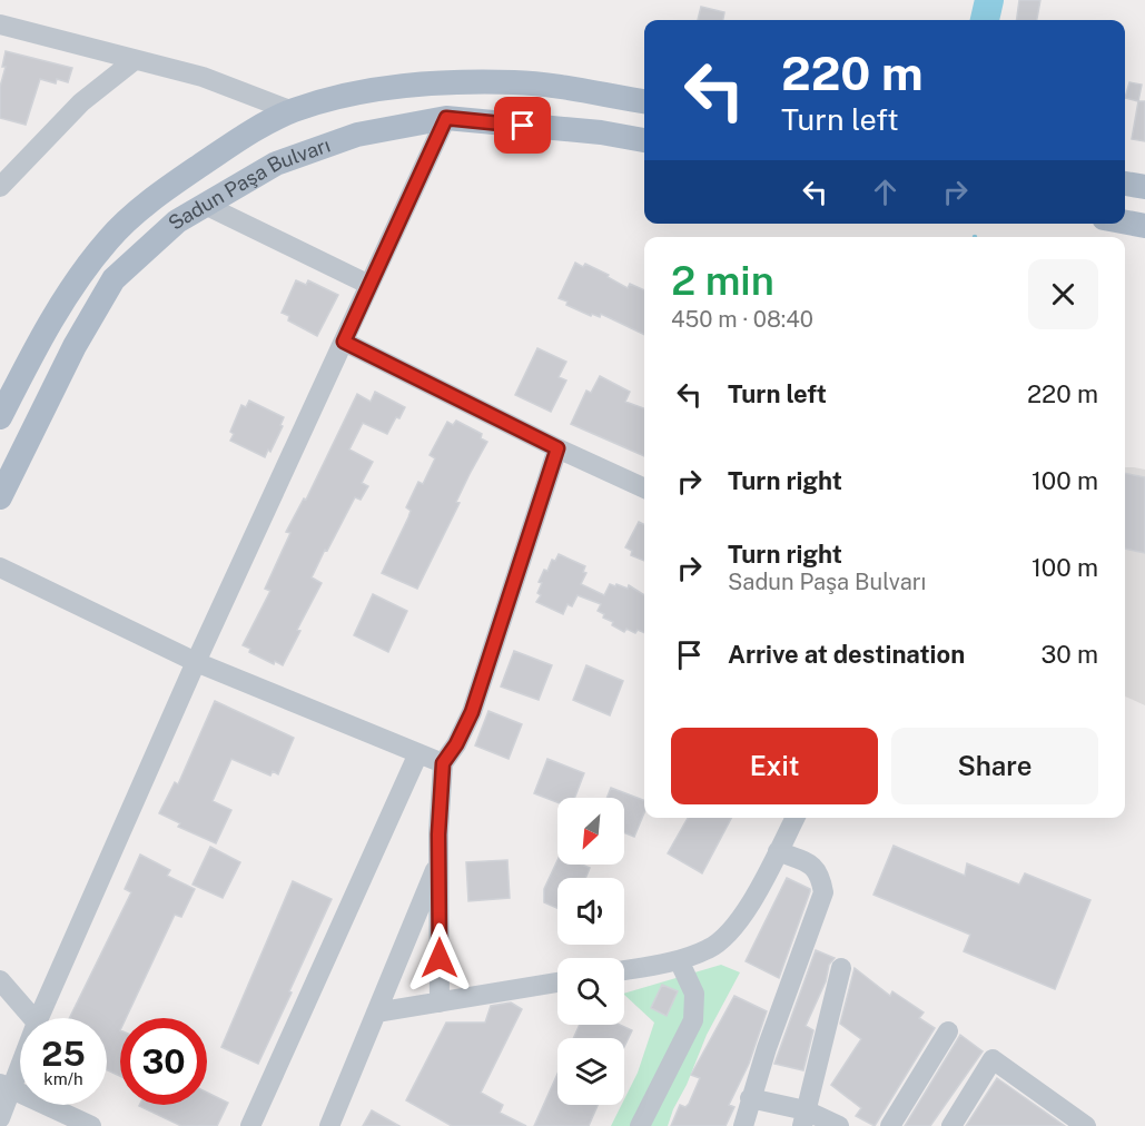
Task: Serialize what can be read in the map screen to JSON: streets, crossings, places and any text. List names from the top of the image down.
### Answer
{
  "streets": {
    "main road": ["Sadun Paşa Bulvarı"]
  },
  "north": "bottom left",
  "page": {
    "turn": ["220 m", "Turn left"],
    "heading": ["2 min", "450 m · 08:40"],
    "list": [
      {
        "name": "Turn left",
        "value": "220 m"
      },
      {
        "name": "Turn right",
        "value": "100 m"
      },
      {
        "name": "Turn right",
        "note": "Sadun Paşa Bulvarı",
        "value": "100 m"
      },
      {
        "name": "Arrive at destination",
        "value": "30 m"
      }
    ],
    "buttons": ["Exit", "Share"],
    "speed": "25 km/h",
    "limit": "30"
  }
}
